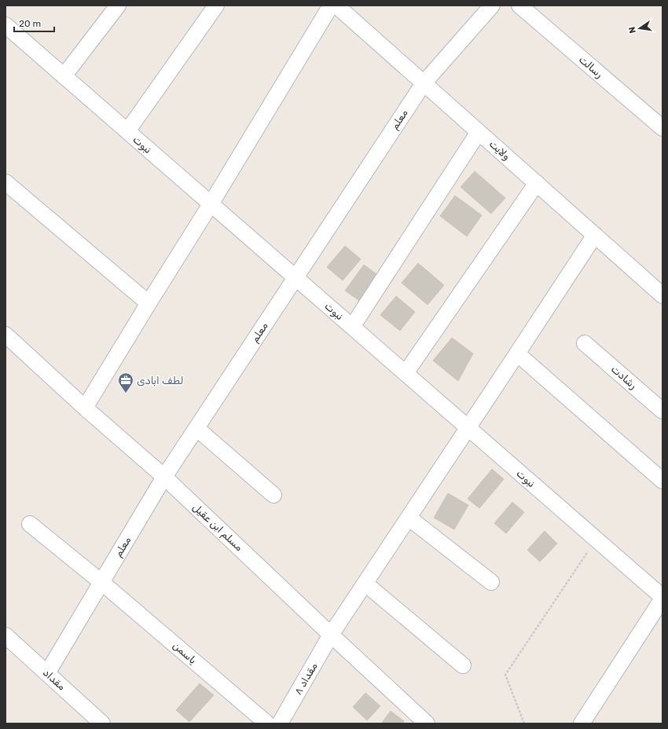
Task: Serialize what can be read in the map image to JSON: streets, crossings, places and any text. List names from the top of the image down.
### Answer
{
  "streets": {
    "street": [
      "رسالت",
      "معلم",
      "نبوت",
      "ولایت",
      "رشادت",
      "مسلم ابن عقیل",
      "یاسمن",
      "مقداد ۸",
      "مقداد"
    ]
  },
  "crossings": [
    ["معلم", "نبوت"],
    ["معلم", "ولایت"],
    ["معلم", "مسلم ابن عقیل"],
    ["معلم", "یاسمن"],
    ["معلم", "مقداد"],
    ["نبوت", "مقداد ۸"],
    ["ولایت", "مقداد ۸"],
    ["مسلم ابن عقیل", "مقداد ۸"]
  ],
  "places": {
    "office": ["لطف ابادی"]
  },
  "scale_bar": "20 m",
  "north": "left"
}
